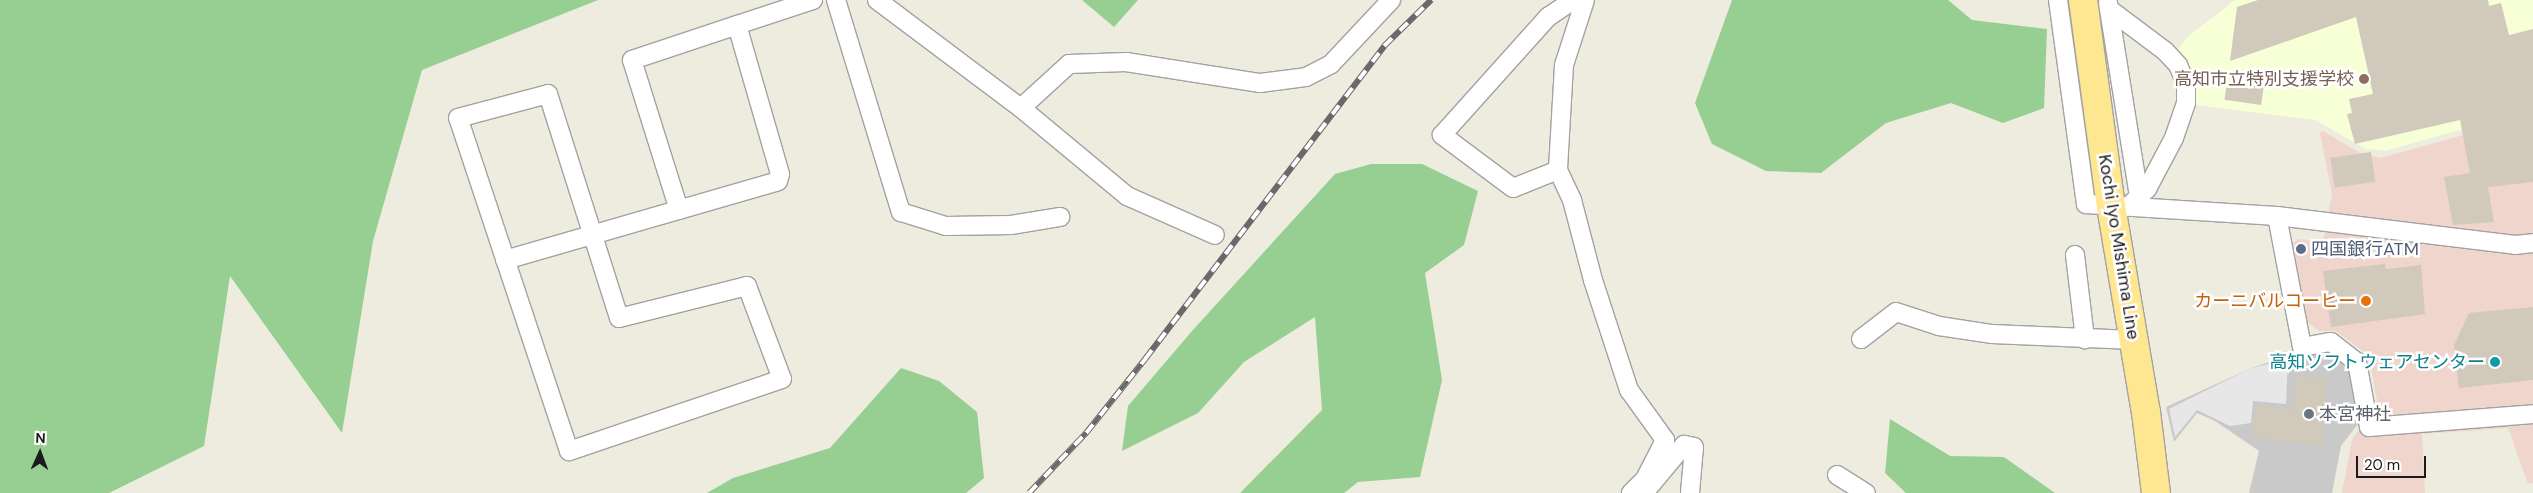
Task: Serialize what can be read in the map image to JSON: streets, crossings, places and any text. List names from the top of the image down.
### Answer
{
  "streets": {
    "main road": ["Kochi Iyo Mishima Line"]
  },
  "places": [
    "高知市立特別支援学校",
    "四国銀行ATM",
    "カーニバルコーヒー",
    "高知ソフトウェアセンター",
    "本宮神社"
  ],
  "scale_bar": "20 m",
  "north": "top"
}
